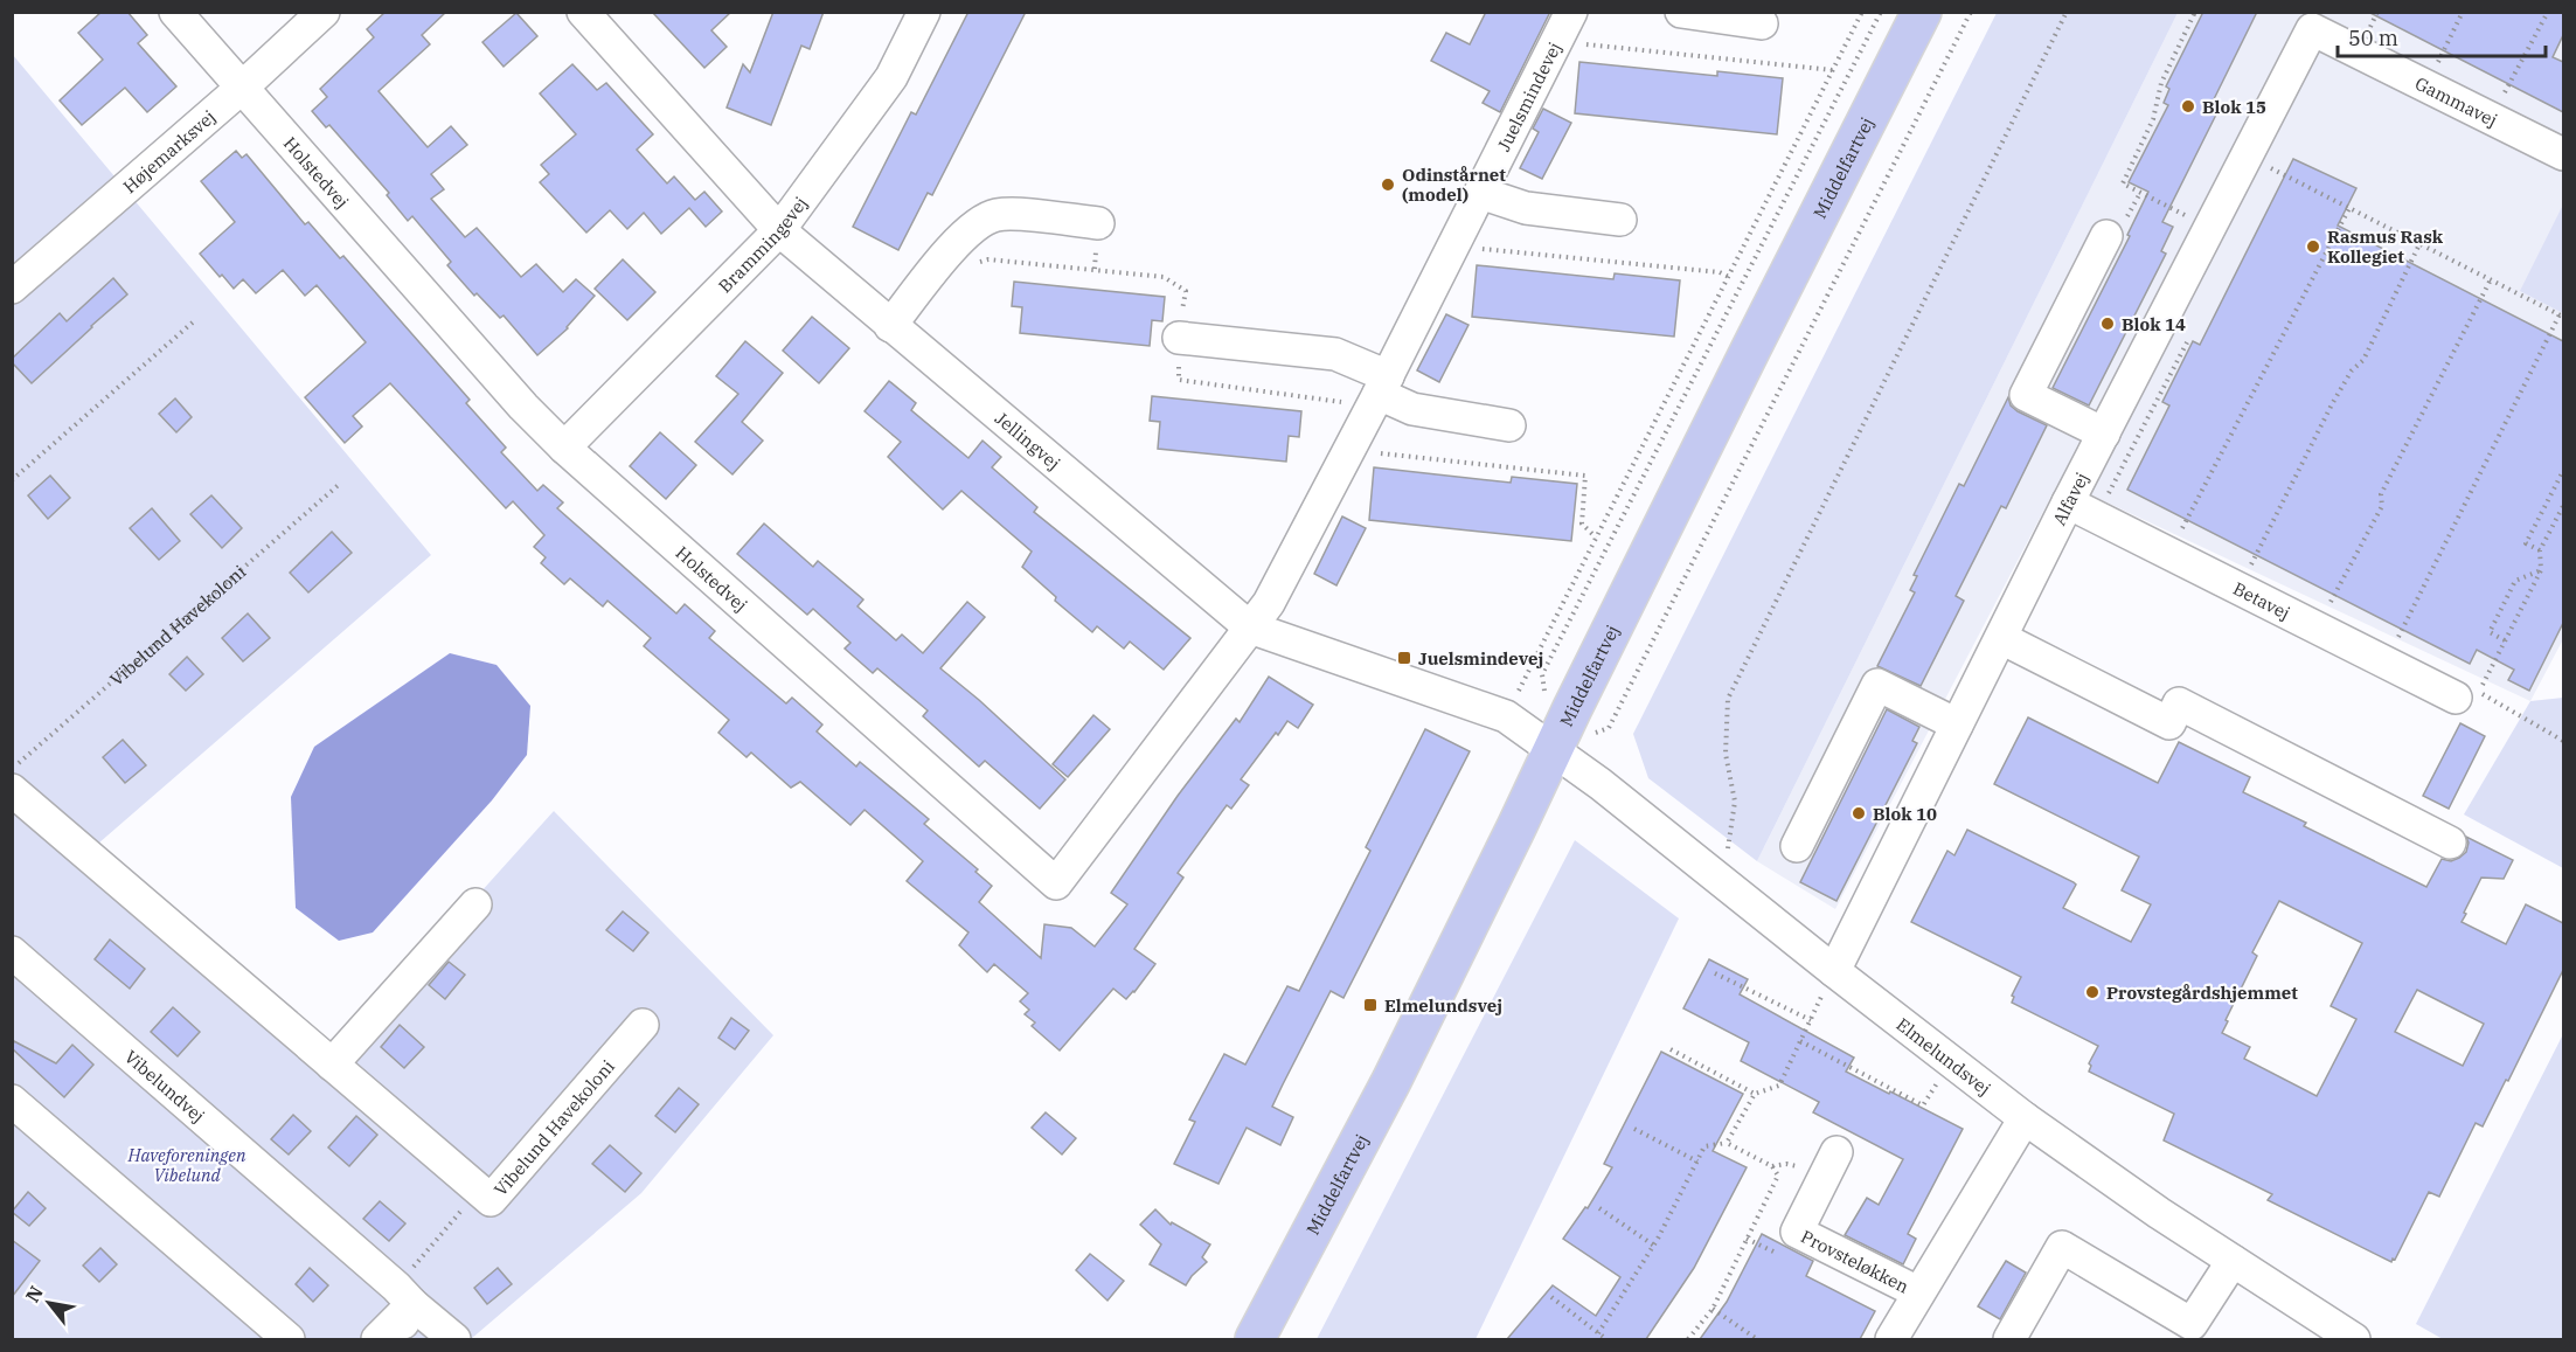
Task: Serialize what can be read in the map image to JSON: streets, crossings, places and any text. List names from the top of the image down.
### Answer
{
  "streets": {
    "main road": ["Middelfartvej"],
    "street": [
      "Juelsmindevej",
      "Gammavej",
      "Højemarksvej",
      "Holstedvej",
      "Brammingevej",
      "Jellingvej",
      "Alfavej",
      "Betavej",
      "Vibelund Havekoloni",
      "Elmelundsvej",
      "Vibelundvej",
      "Provsteløkken"
    ]
  },
  "crossings": [
    ["Juelsmindevej", "Holstedvej"],
    ["Juelsmindevej", "Jellingvej"],
    ["Gammavej", "Alfavej"],
    ["Højemarksvej", "Holstedvej"],
    ["Middelfartvej", "Jellingvej"],
    ["Middelfartvej", "Elmelundsvej"],
    ["Holstedvej", "Brammingevej"],
    ["Holstedvej", "Jellingvej"],
    ["Brammingevej", "Jellingvej"],
    ["Jellingvej", "Elmelundsvej"],
    ["Alfavej", "Betavej"],
    ["Alfavej", "Elmelundsvej"],
    ["Elmelundsvej", "Provsteløkken"]
  ],
  "parks": ["Haveforeningen Vibelund"],
  "places": {
    "other": [
      "Blok 15",
      "Odinstårnet (model)",
      "Rasmus Rask Kollegiet",
      "Blok 14",
      "Blok 10",
      "Provstegårdshjemmet"
    ],
    "transit": ["Juelsmindevej", "Elmelundsvej"]
  },
  "scale_bar": "50 m",
  "north": "top left"
}
